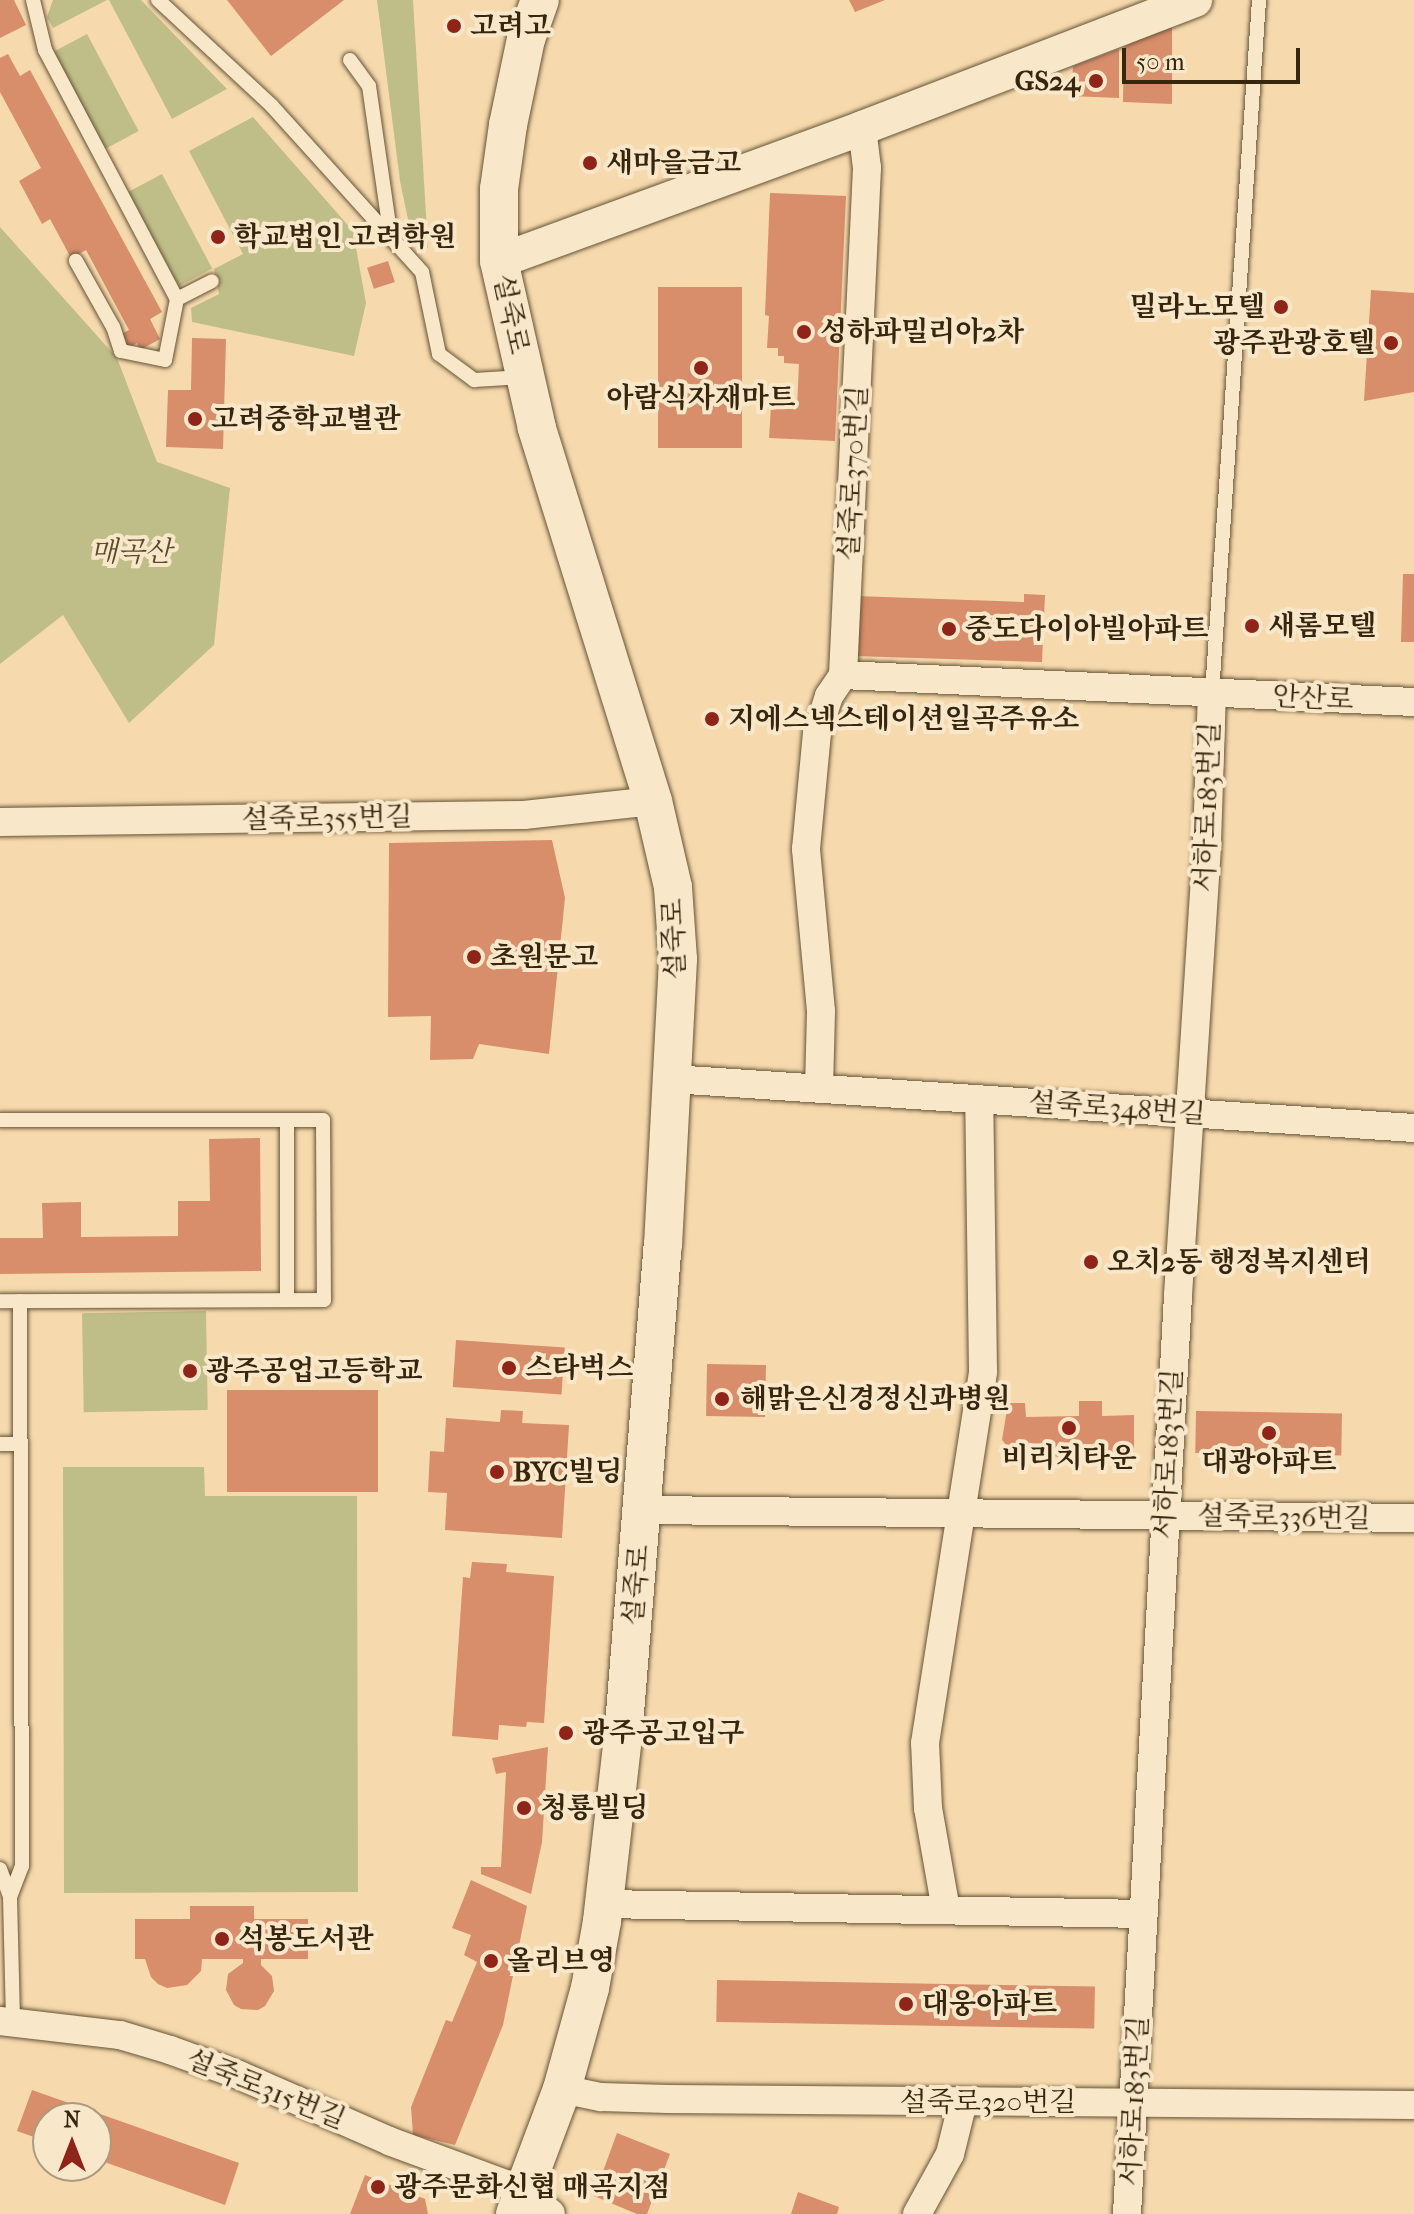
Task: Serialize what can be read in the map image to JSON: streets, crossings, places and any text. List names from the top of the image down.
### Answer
{
  "streets": {
    "main road": ["설죽로"],
    "street": [
      "설죽로370번길",
      "안산로",
      "서하로183번길",
      "설죽로355번길",
      "설죽로348번길",
      "설죽로336번길",
      "설죽로315번길",
      "설죽로320번길"
    ]
  },
  "crossings": [
    ["설죽로", "설죽로355번길"],
    ["설죽로", "설죽로348번길"],
    ["설죽로", "설죽로336번길"],
    ["설죽로", "설죽로315번길"],
    ["설죽로", "설죽로320번길"],
    ["설죽로370번길", "서하로183번길"],
    ["안산로", "서하로183번길"],
    ["서하로183번길", "설죽로348번길"],
    ["서하로183번길", "설죽로336번길"],
    ["서하로183번길", "설죽로320번길"]
  ],
  "parks": ["매곡산"],
  "places": [
    "고려고",
    "GS24",
    "새마을금고",
    "학교법인 고려학원",
    "밀라노모텔",
    "성하파밀리아2차",
    "광주관광호텔",
    "아람식자재마트",
    "고려중학교별관",
    "새롬모텔",
    "중도다이아빌아파트",
    "지에스넥스테이션일곡주유소",
    "초원문고",
    "오치2동 행정복지센터",
    "스타벅스",
    "광주공업고등학교",
    "해맑은신경정신과병원",
    "비리치타운",
    "대광아파트",
    "BYC빌딩",
    "광주공고입구",
    "청룡빌딩",
    "석봉도서관",
    "올리브영",
    "대웅아파트",
    "광주문화신협 매곡지점"
  ],
  "scale_bar": "50 m",
  "north": "top"
}
